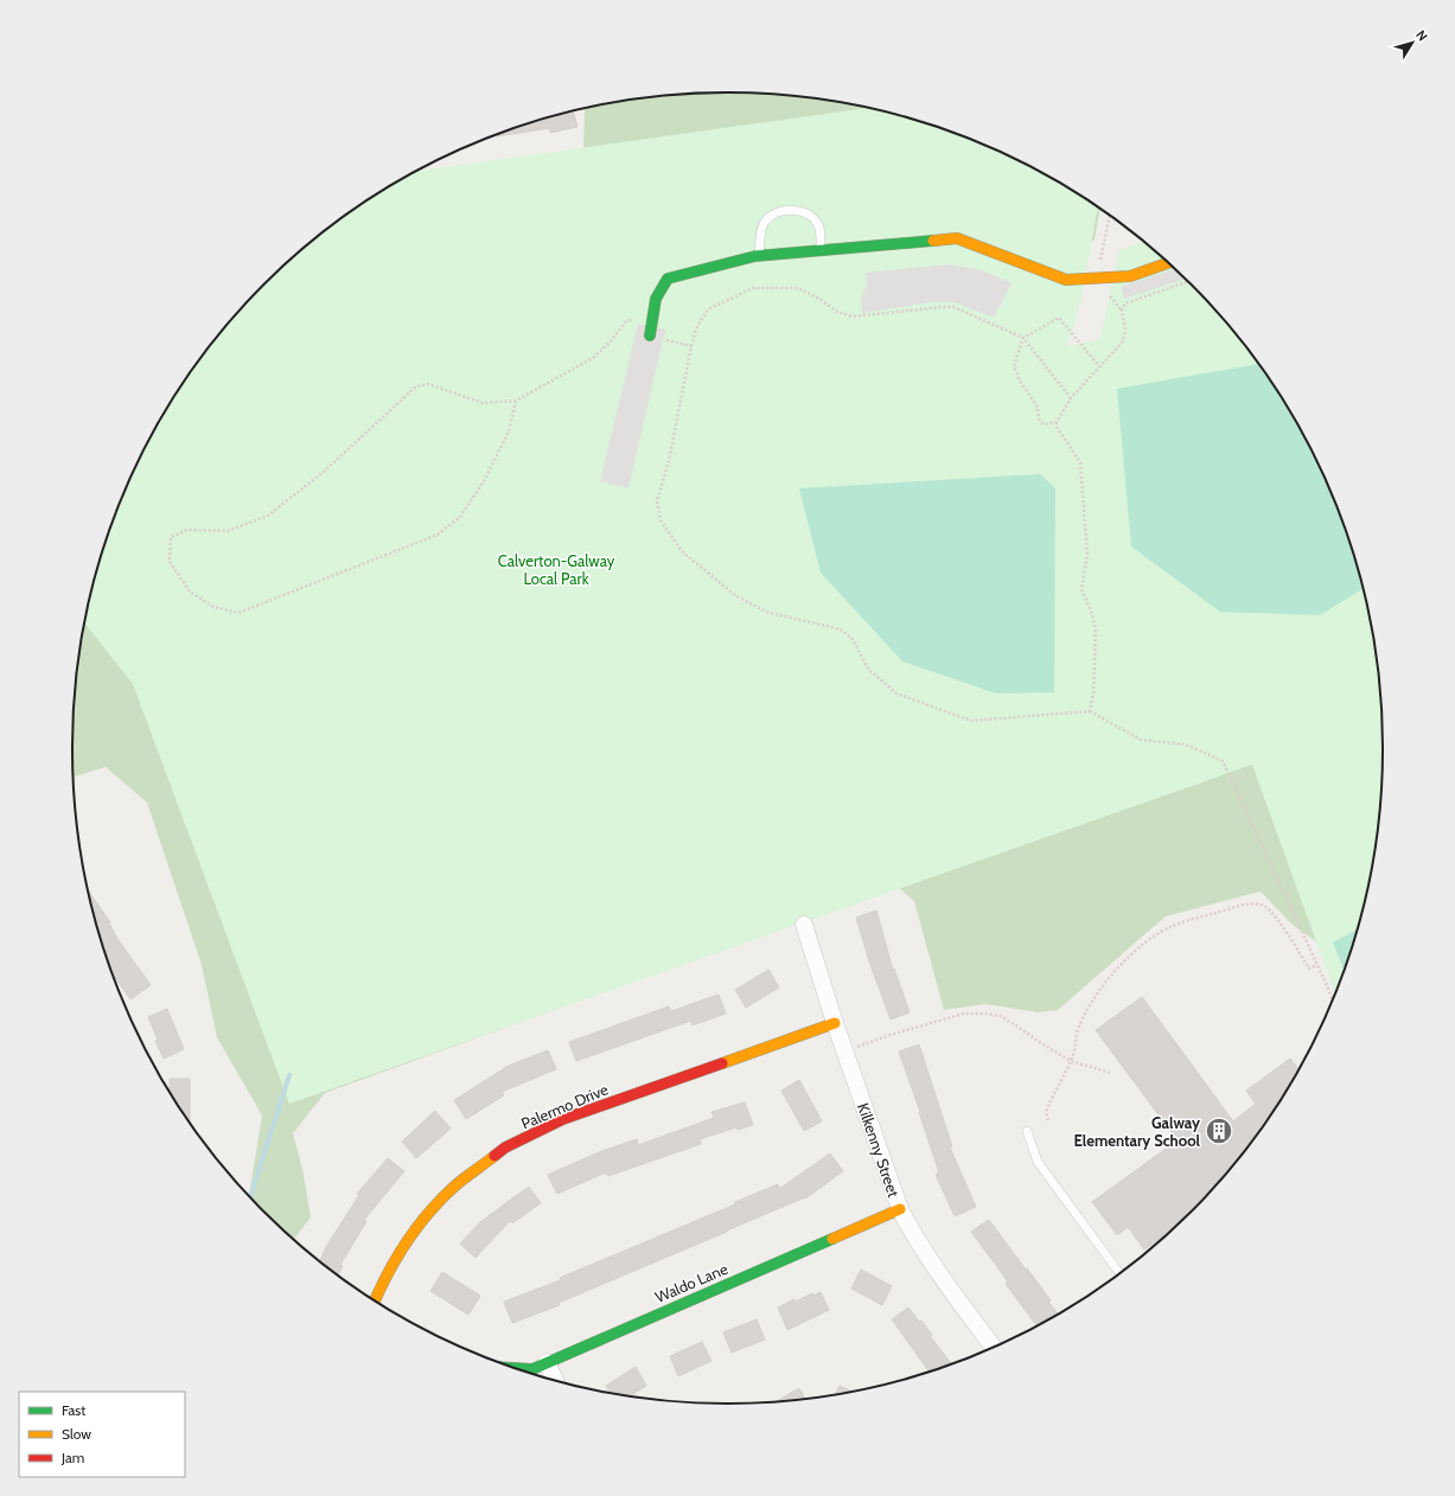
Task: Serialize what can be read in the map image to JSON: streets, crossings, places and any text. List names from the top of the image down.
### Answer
{
  "streets": {
    "street": ["Palermo Drive", "Kilkenny Street", "Waldo Lane"]
  },
  "crossings": [
    ["Palermo Drive", "Kilkenny Street"],
    ["Kilkenny Street", "Waldo Lane"]
  ],
  "parks": ["Calverton-Galway Local Park"],
  "places": {
    "building": ["Galway Elementary School"]
  },
  "legend": ["Fast", "Slow", "Jam"],
  "north": "top right"
}
